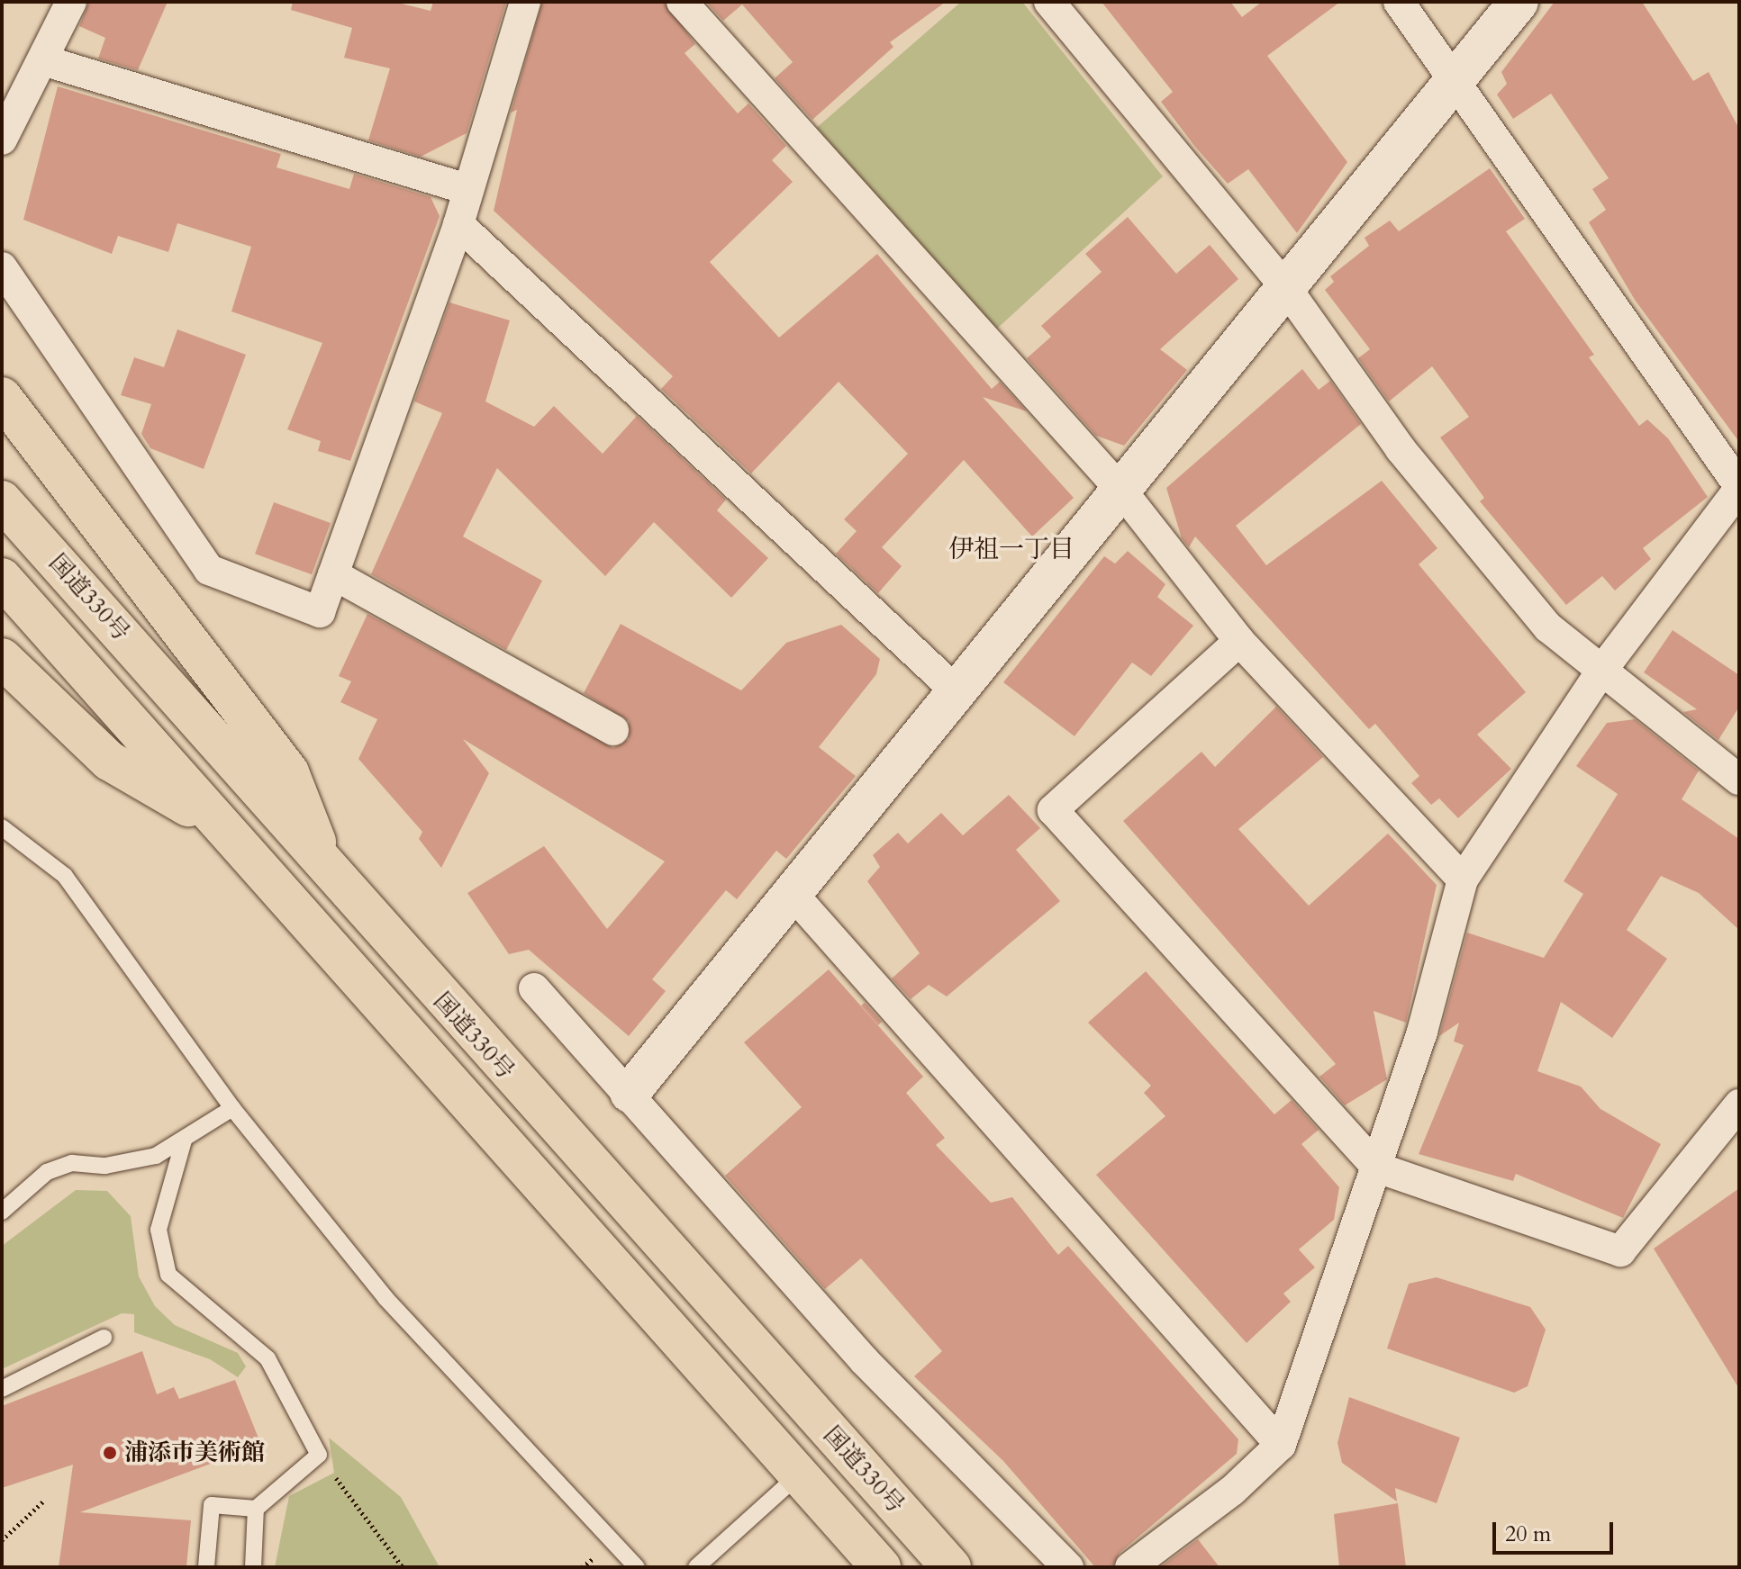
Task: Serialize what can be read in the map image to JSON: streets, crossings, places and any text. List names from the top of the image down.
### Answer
{
  "streets": {
    "highway": ["国道330号"]
  },
  "districts": ["伊祖一丁目"],
  "places": ["浦添市美術館"],
  "scale_bar": "20 m"
}
